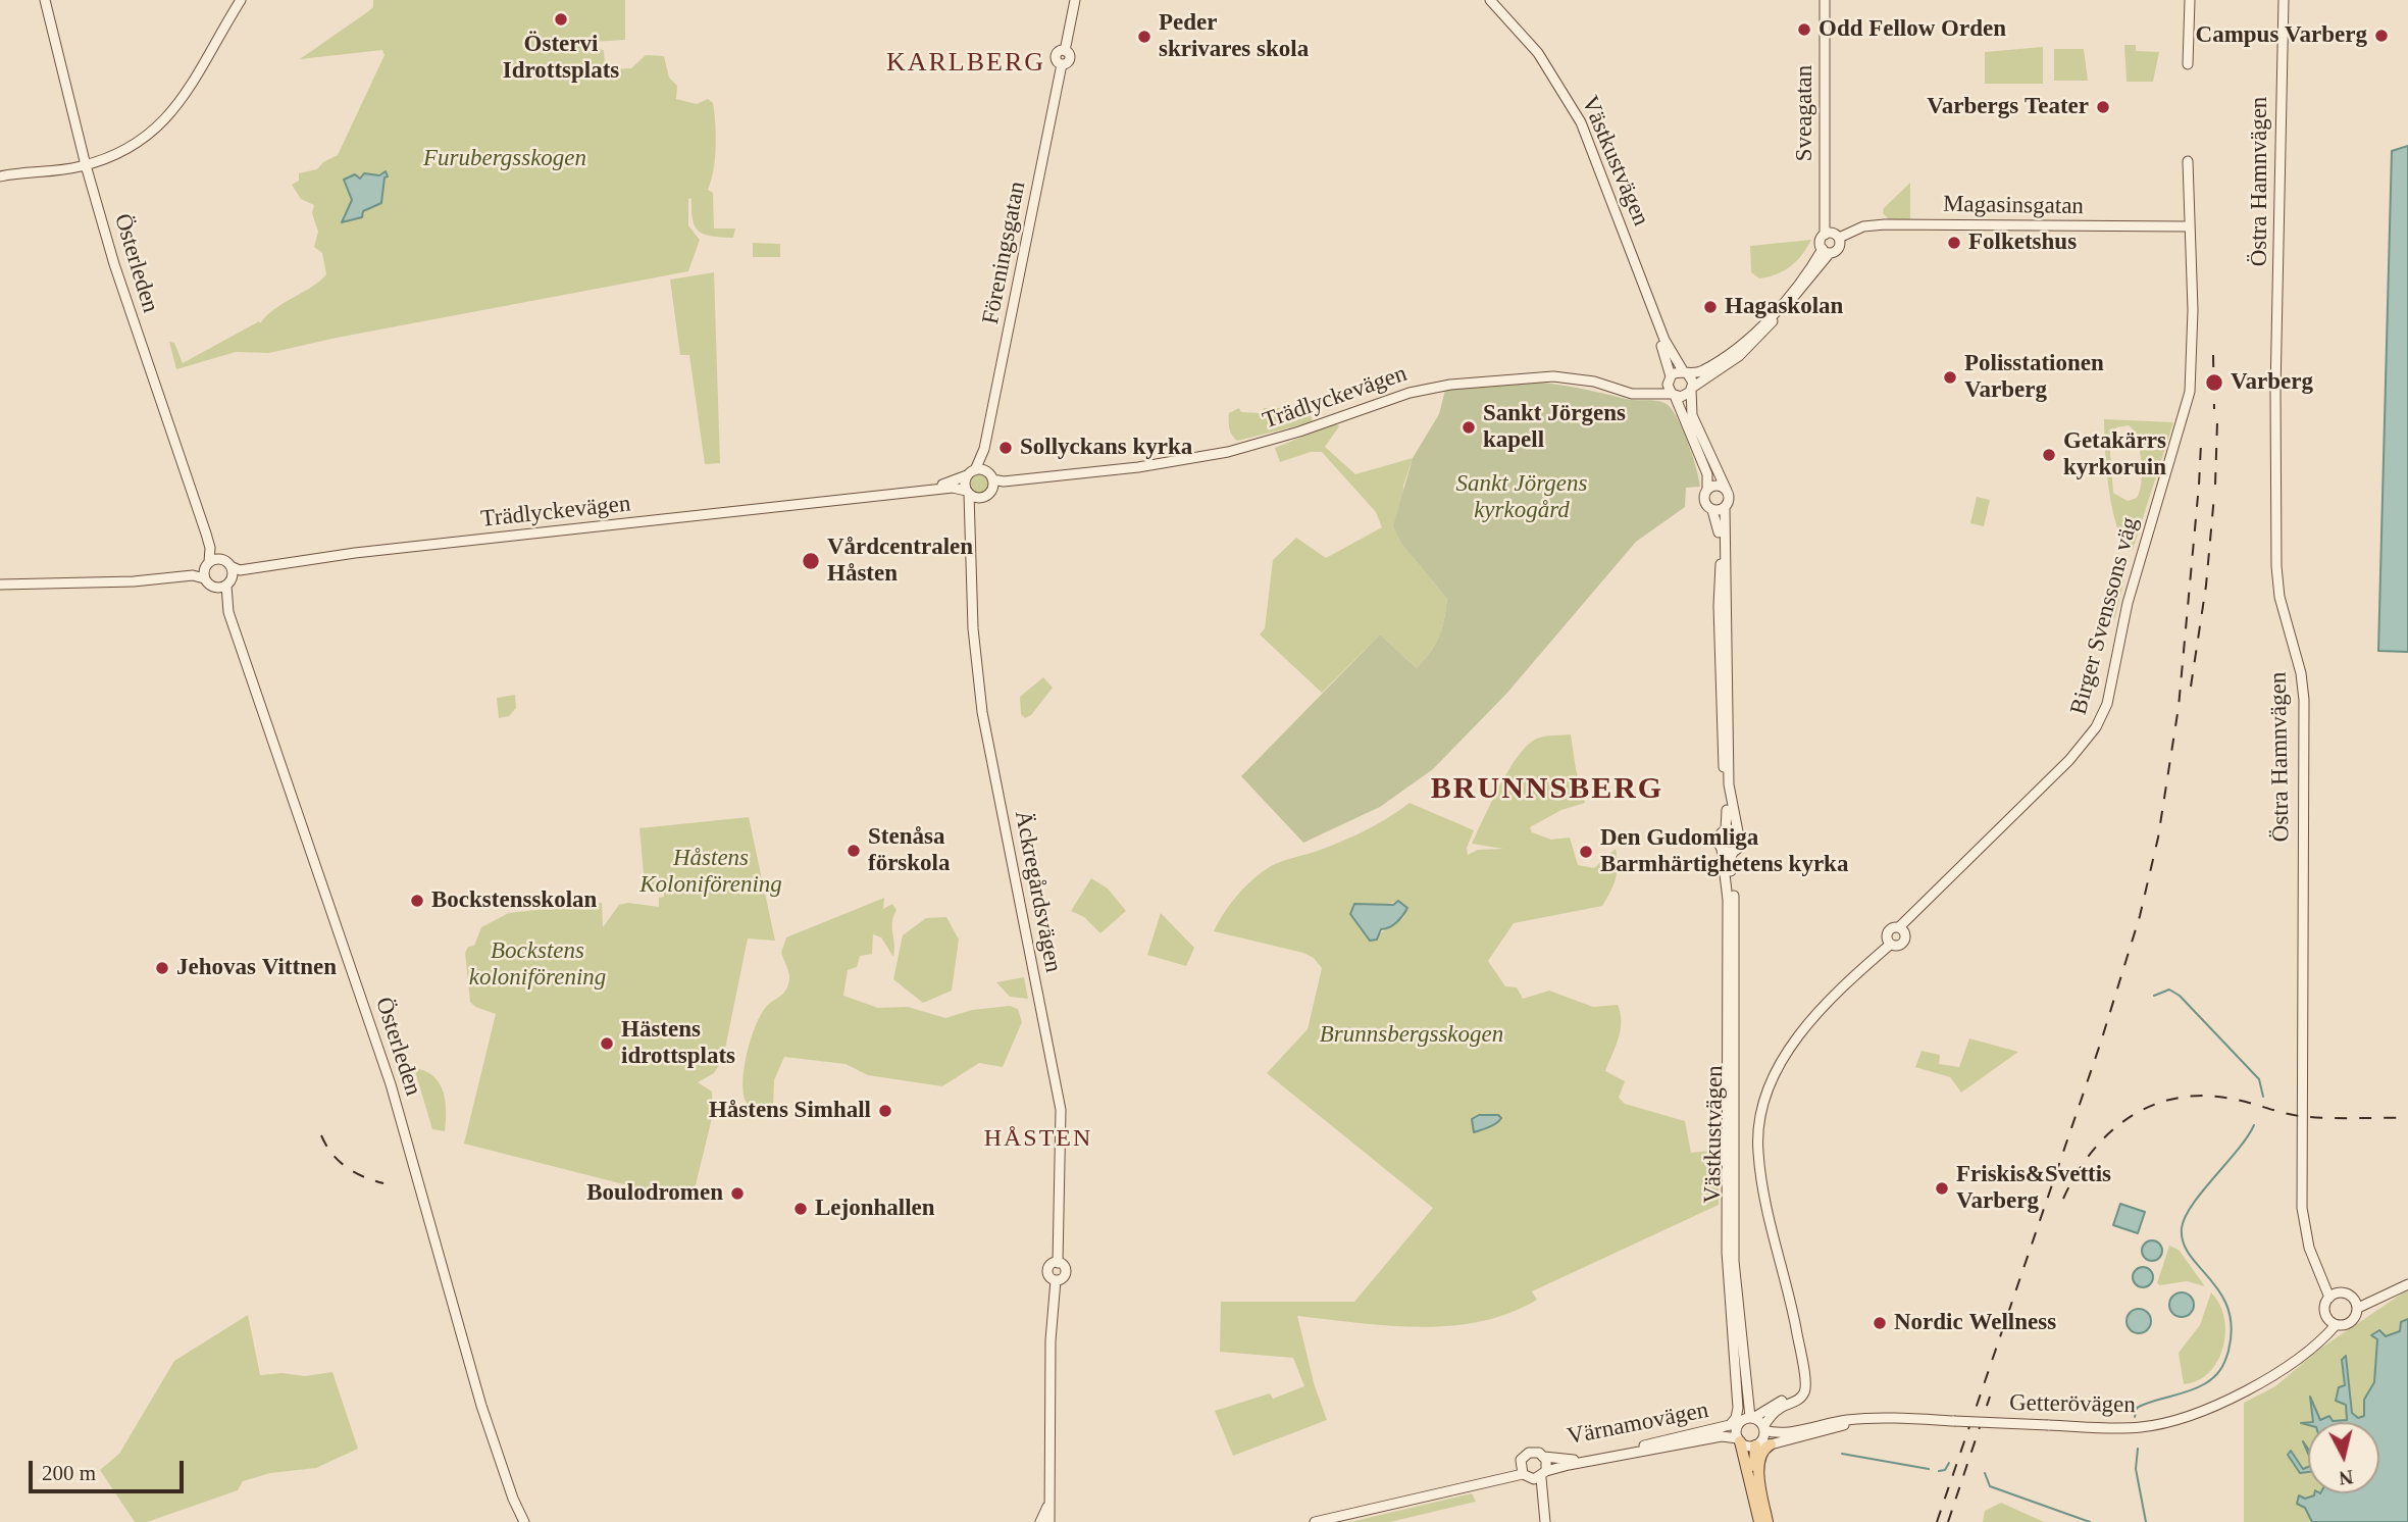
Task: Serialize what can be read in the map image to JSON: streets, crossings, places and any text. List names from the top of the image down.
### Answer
{
  "streets": {
    "street": [
      "Sveagatan",
      "Västkustvägen",
      "Östra Hamnvägen",
      "Magasinsgatan",
      "Föreningsgatan",
      "Österleden",
      "Trädlyckevägen",
      "Birger Svenssons väg",
      "Äckregårdsvägen",
      "Getterövägen",
      "Värnamovägen"
    ]
  },
  "crossings": [
    ["Västkustvägen", "Trädlyckevägen"],
    ["Västkustvägen", "Birger Svenssons väg"],
    ["Västkustvägen", "Värnamovägen"],
    ["Östra Hamnvägen", "Getterövägen"],
    ["Magasinsgatan", "Birger Svenssons väg"],
    ["Föreningsgatan", "Trädlyckevägen"],
    ["Föreningsgatan", "Äckregårdsvägen"],
    ["Österleden", "Trädlyckevägen"],
    ["Trädlyckevägen", "Äckregårdsvägen"],
    ["Birger Svenssons väg", "Getterövägen"],
    ["Birger Svenssons väg", "Värnamovägen"],
    ["Getterövägen", "Värnamovägen"]
  ],
  "districts": ["KARLBERG", "BRUNNSBERG", "HÅSTEN"],
  "parks": [
    "Furubergsskogen",
    "Sankt Jörgens kyrkogård",
    "Håstens Koloniförening",
    "Bockstens koloniförening",
    "Brunnsbergsskogen"
  ],
  "places": [
    "Östervi Idrottsplats",
    "Odd Fellow Orden",
    "Campus Varberg",
    "Peder skrivares skola",
    "Varbergs Teater",
    "Folketshus",
    "Hagaskolan",
    "Polisstationen Varberg",
    "Varberg",
    "Sankt Jörgens kapell",
    "Sollyckans kyrka",
    "Getakärrs kyrkoruin",
    "Vårdcentralen Håsten",
    "Stenåsa förskola",
    "Den Gudomliga Barmhärtighetens kyrka",
    "Bockstensskolan",
    "Jehovas Vittnen",
    "Hästens idrottsplats",
    "Håstens Simhall",
    "Friskis&Svettis Varberg",
    "Boulodromen",
    "Lejonhallen",
    "Nordic Wellness"
  ],
  "scale_bar": "200 m",
  "north": "bottom"
}
